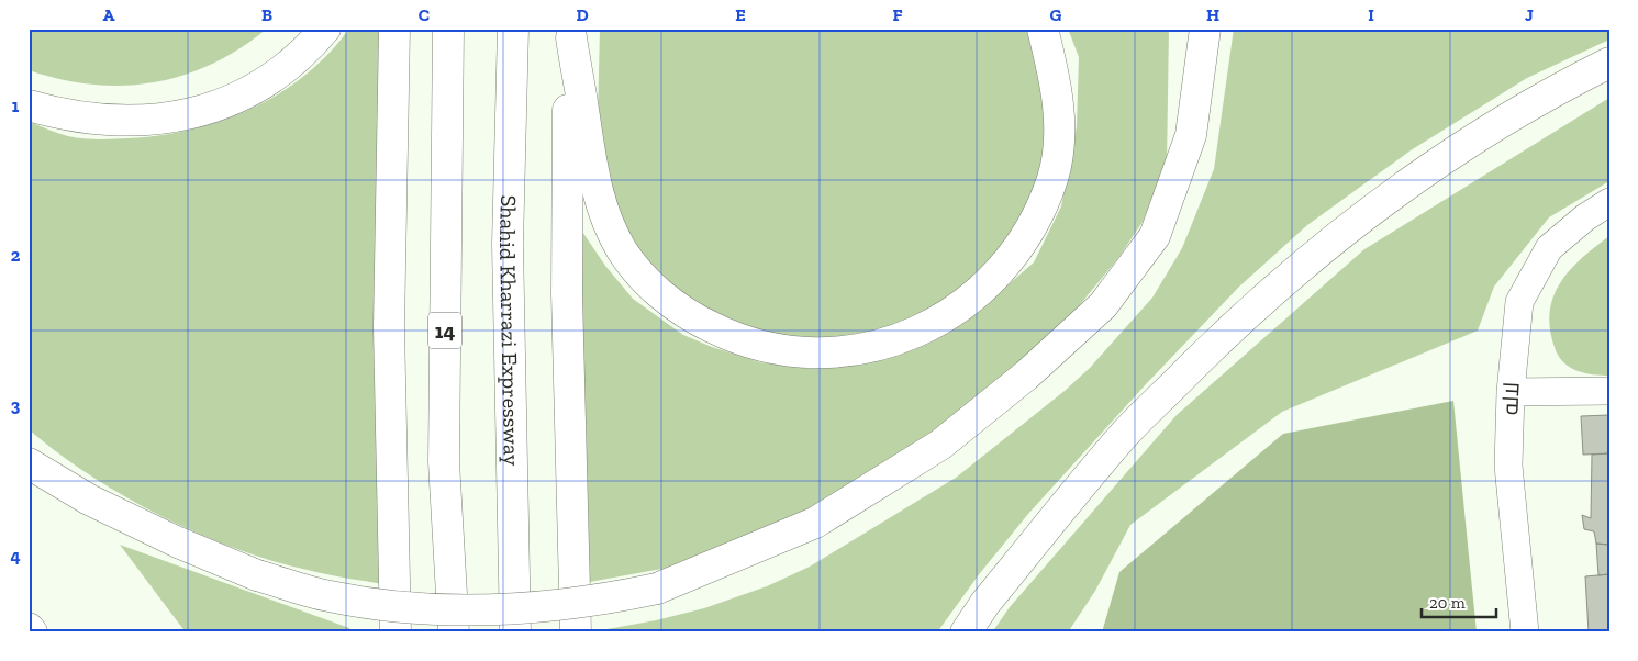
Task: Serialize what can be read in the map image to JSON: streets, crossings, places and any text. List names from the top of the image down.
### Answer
{
  "streets": {
    "main road": ["14", "Shahid Kharrazi Expressway"],
    "street": ["لاله"]
  },
  "scale_bar": "20 m",
  "grid": {
    "columns": [
      "A",
      "B",
      "C",
      "D",
      "E",
      "F",
      "G",
      "H",
      "I",
      "J"
    ],
    "rows": [
      "1",
      "2",
      "3",
      "4"
    ]
  }
}
